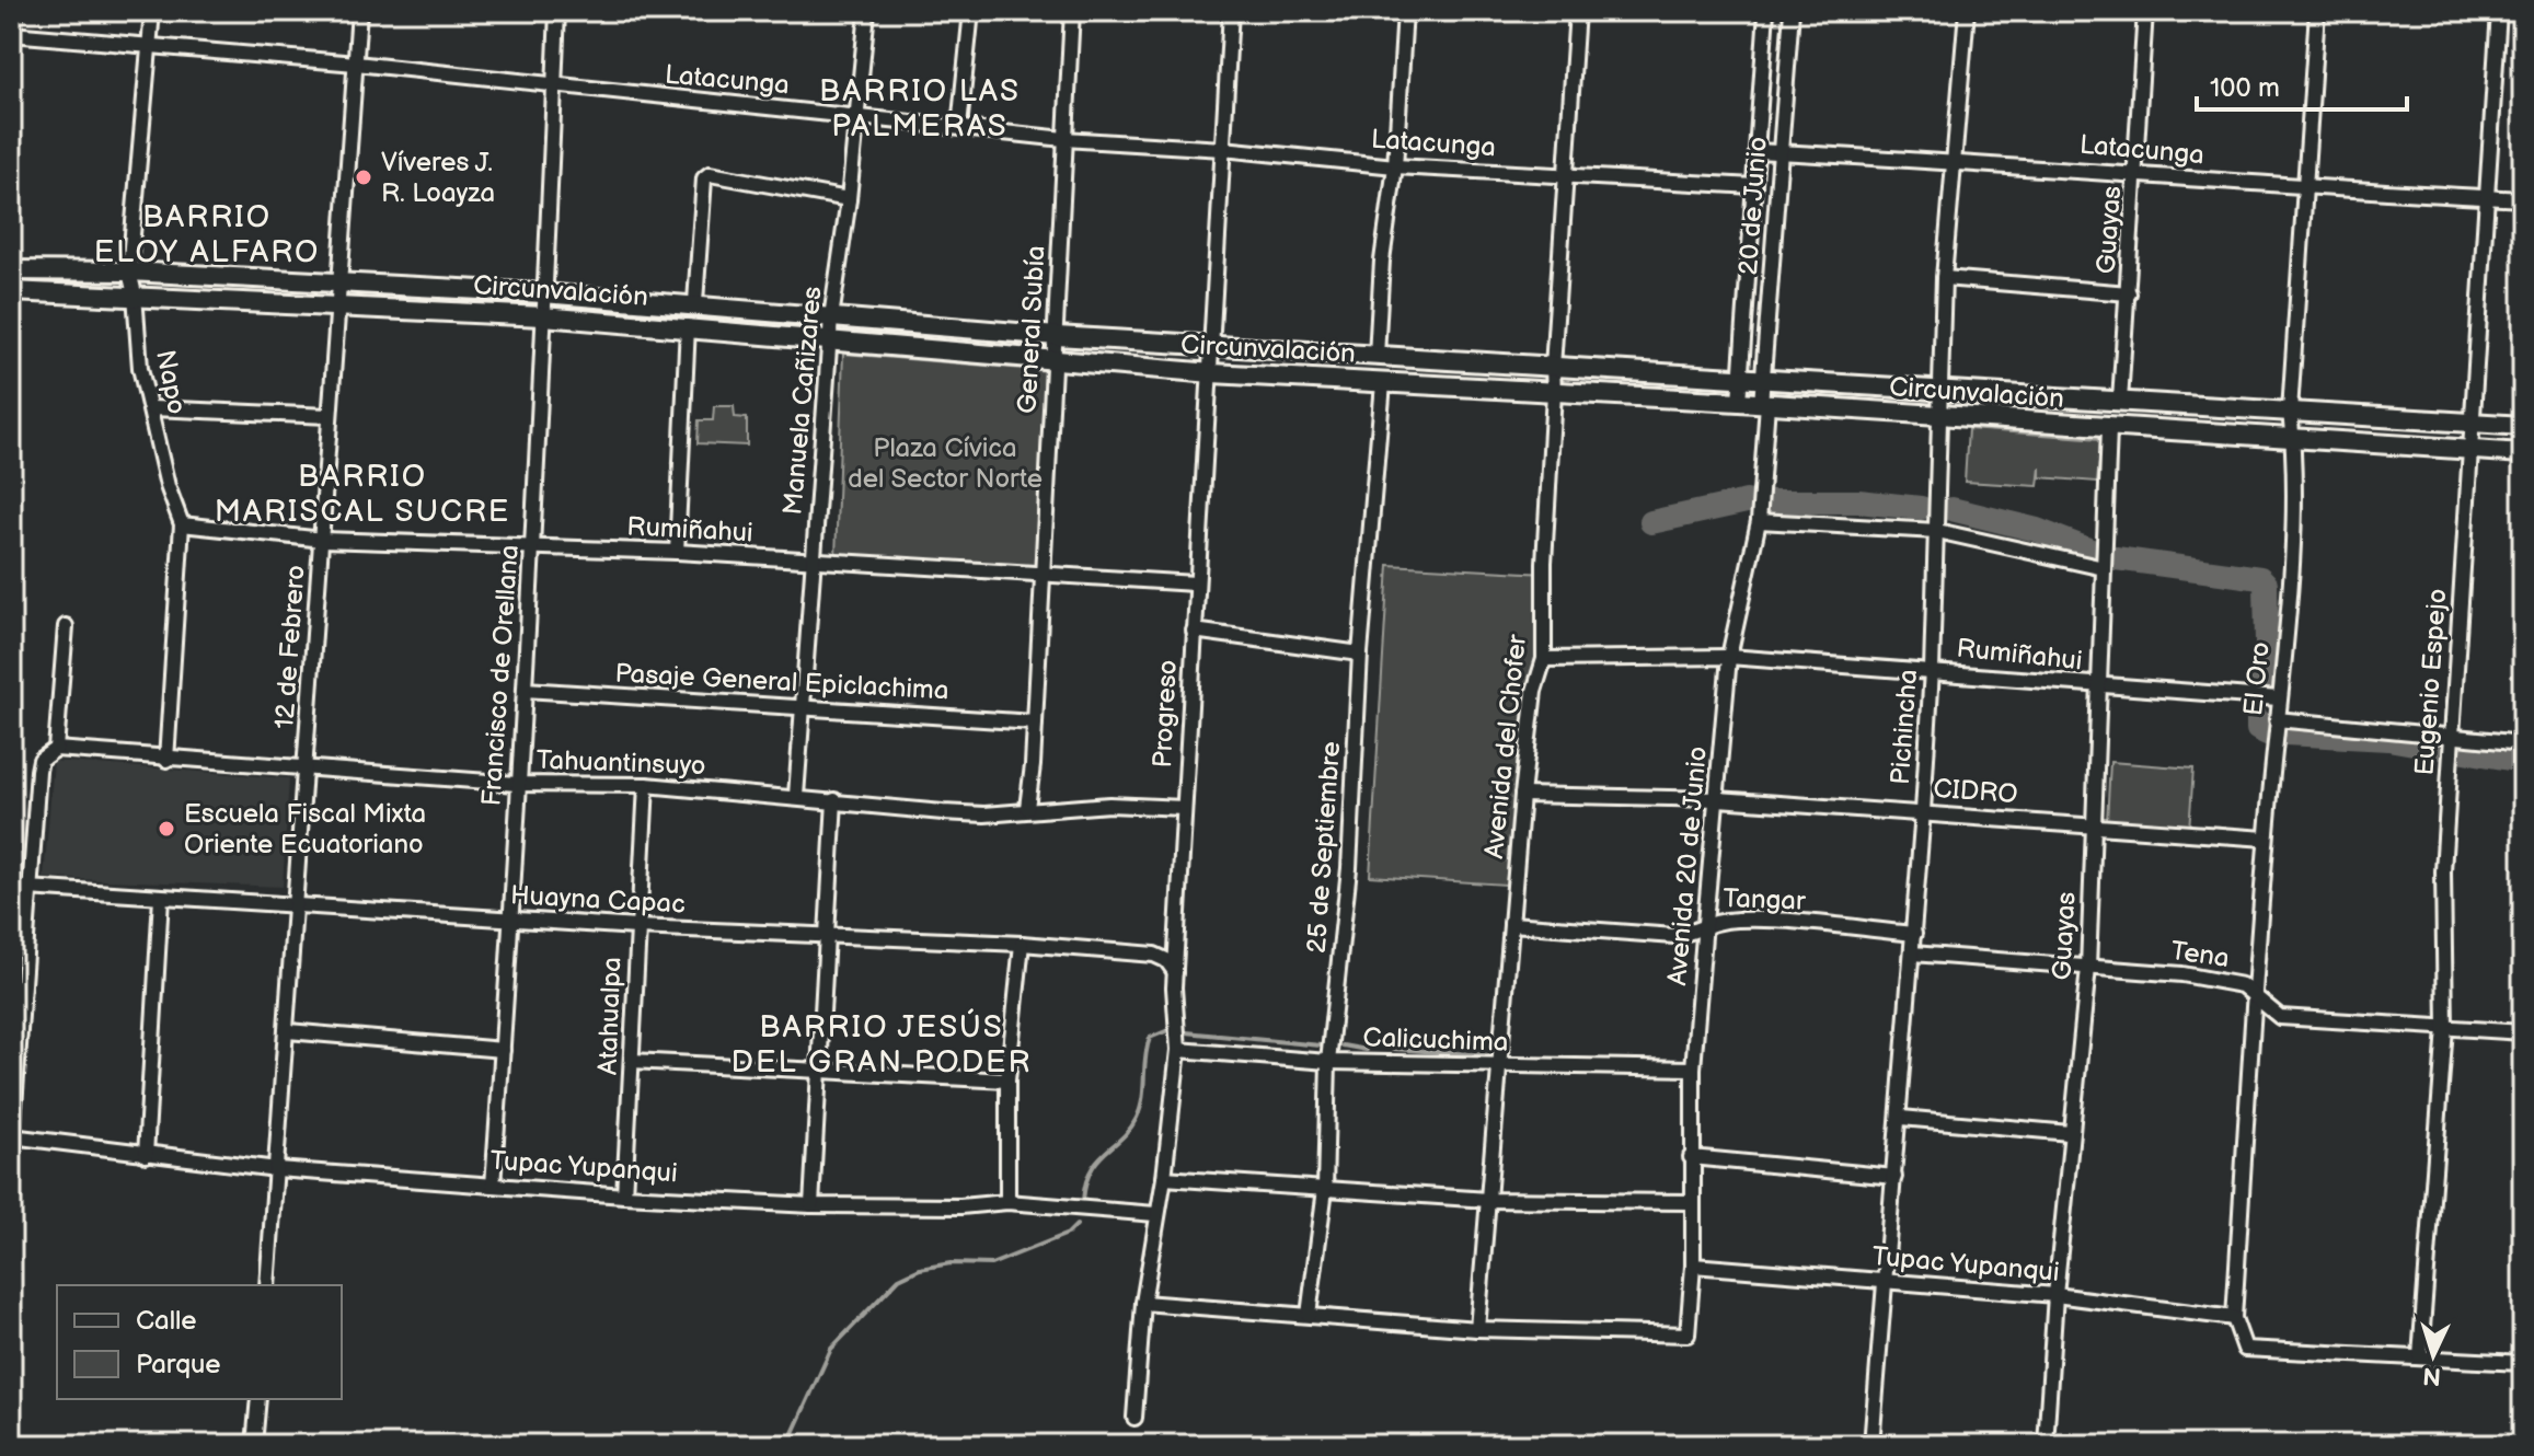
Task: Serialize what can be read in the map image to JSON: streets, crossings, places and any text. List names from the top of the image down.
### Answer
{
  "streets": {
    "main road": ["Circunvalación"],
    "street": [
      "Latacunga",
      "20 de Junio",
      "Guayas",
      "General Subía",
      "Napo",
      "Manuela Cañizares",
      "Rumiñahui",
      "12 de Febrero",
      "Francisco de Orellana",
      "El Oro",
      "Pasaje General Epiclachima",
      "Eugenio Espejo",
      "Progreso",
      "Pichincha",
      "Avenida del Chofer",
      "Tahuantinsuyo",
      "CIDRO",
      "25 de Septiembre",
      "Avenida 20 de Junio",
      "Huayna Capac",
      "Tangar",
      "Tena",
      "Atahualpa",
      "Calicuchima",
      "Tupac Yupanqui"
    ]
  },
  "crossings": [
    ["Latacunga", "20 de Junio"],
    ["Latacunga", "Guayas"],
    ["Latacunga", "General Subía"],
    ["Latacunga", "Napo"],
    ["Latacunga", "Manuela Cañizares"],
    ["Latacunga", "12 de Febrero"],
    ["Latacunga", "Francisco de Orellana"],
    ["Latacunga", "El Oro"],
    ["Latacunga", "Eugenio Espejo"],
    ["Latacunga", "Progreso"],
    ["Latacunga", "Pichincha"],
    ["Latacunga", "Avenida del Chofer"],
    ["20 de Junio", "Circunvalación"],
    ["20 de Junio", "Avenida 20 de Junio"],
    ["Guayas", "Circunvalación"],
    ["Guayas", "Rumiñahui"],
    ["Guayas", "CIDRO"],
    ["Guayas", "Tena"],
    ["Guayas", "Tupac Yupanqui"],
    ["Circunvalación", "General Subía"],
    ["Circunvalación", "Napo"],
    ["Circunvalación", "Manuela Cañizares"],
    ["Circunvalación", "12 de Febrero"],
    ["Circunvalación", "Francisco de Orellana"],
    ["Circunvalación", "El Oro"],
    ["Circunvalación", "Eugenio Espejo"],
    ["Circunvalación", "Progreso"],
    ["Circunvalación", "Pichincha"],
    ["Circunvalación", "Avenida del Chofer"],
    ["Circunvalación", "25 de Septiembre"],
    ["Circunvalación", "Avenida 20 de Junio"],
    ["General Subía", "Rumiñahui"],
    ["General Subía", "Pasaje General Epiclachima"],
    ["General Subía", "Tahuantinsuyo"],
    ["Napo", "Rumiñahui"],
    ["Napo", "Tahuantinsuyo"],
    ["Manuela Cañizares", "Rumiñahui"],
    ["Manuela Cañizares", "Pasaje General Epiclachima"],
    ["Manuela Cañizares", "Tahuantinsuyo"],
    ["Rumiñahui", "12 de Febrero"],
    ["Rumiñahui", "Francisco de Orellana"],
    ["Rumiñahui", "El Oro"],
    ["Rumiñahui", "Progreso"],
    ["Rumiñahui", "Pichincha"],
    ["Rumiñahui", "Avenida del Chofer"],
    ["Rumiñahui", "Avenida 20 de Junio"],
    ["12 de Febrero", "Tahuantinsuyo"],
    ["12 de Febrero", "Huayna Capac"],
    ["12 de Febrero", "Tupac Yupanqui"],
    ["Francisco de Orellana", "Pasaje General Epiclachima"],
    ["Francisco de Orellana", "Tahuantinsuyo"],
    ["Francisco de Orellana", "Huayna Capac"],
    ["Francisco de Orellana", "Tupac Yupanqui"],
    ["El Oro", "Eugenio Espejo"],
    ["El Oro", "CIDRO"],
    ["El Oro", "Tena"],
    ["El Oro", "Tupac Yupanqui"],
    ["Eugenio Espejo", "Tena"],
    ["Progreso", "Tahuantinsuyo"],
    ["Progreso", "Calicuchima"],
    ["Progreso", "Tupac Yupanqui"],
    ["Pichincha", "CIDRO"],
    ["Pichincha", "Tangar"],
    ["Pichincha", "Tena"],
    ["Pichincha", "Tupac Yupanqui"],
    ["Avenida del Chofer", "CIDRO"],
    ["Avenida del Chofer", "Avenida 20 de Junio"],
    ["Avenida del Chofer", "Tangar"],
    ["Avenida del Chofer", "Calicuchima"],
    ["Tahuantinsuyo", "Atahualpa"],
    ["CIDRO", "Avenida 20 de Junio"],
    ["25 de Septiembre", "Calicuchima"],
    ["Avenida 20 de Junio", "Tangar"],
    ["Avenida 20 de Junio", "Calicuchima"],
    ["Avenida 20 de Junio", "Tupac Yupanqui"],
    ["Huayna Capac", "Atahualpa"],
    ["Atahualpa", "Tupac Yupanqui"]
  ],
  "districts": [
    "BARRIO LAS PALMERAS",
    "BARRIO ELOY ALFARO",
    "BARRIO MARISCAL SUCRE",
    "BARRIO JESÚS DEL GRAN PODER"
  ],
  "parks": ["Plaza Cívica del Sector Norte"],
  "places": ["Víveres J. R. Loayza", "Escuela Fiscal Mixta Oriente Ecuatoriano"],
  "legend": ["Calle", "Parque"],
  "scale_bar": "100 m",
  "north": "bottom"
}
